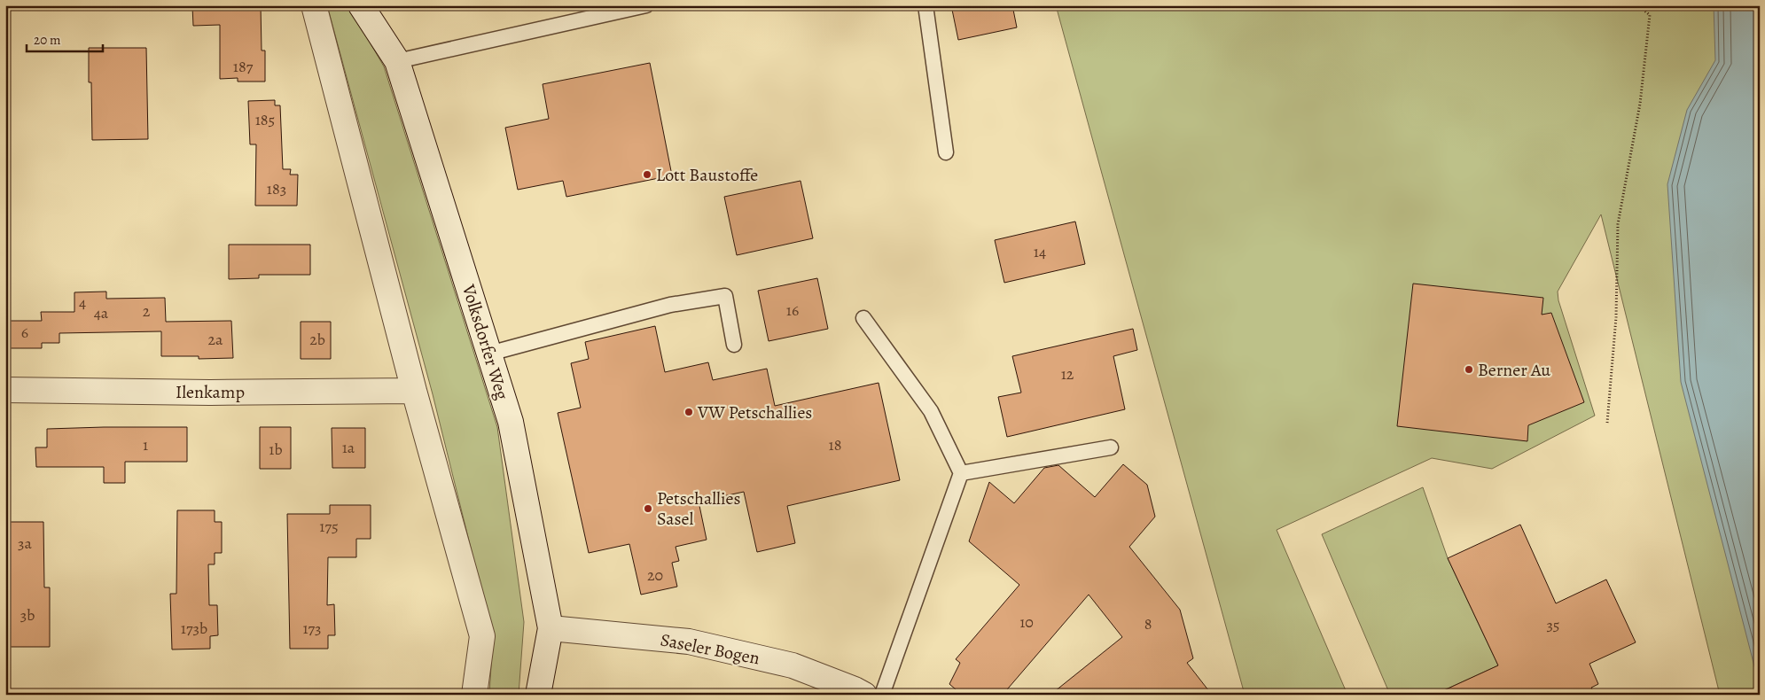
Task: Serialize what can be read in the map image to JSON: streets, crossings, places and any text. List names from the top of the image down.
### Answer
{
  "streets": {
    "street": ["Volksdorfer Weg", "Ilenkamp", "Saseler Bogen"]
  },
  "crossings": [
    ["Volksdorfer Weg", "Saseler Bogen"]
  ],
  "places": [
    "Lott Baustoffe",
    "Berner Au",
    "VW Petschallies",
    "Petschallies Sasel"
  ],
  "house_numbers": [
    "187",
    "185",
    "183",
    "14",
    "4",
    "16",
    "2",
    "4a",
    "6",
    "2a",
    "2b",
    "12",
    "1",
    "18",
    "1a",
    "1b",
    "175",
    "3a",
    "20",
    "3b",
    "10",
    "8",
    "35",
    "173b",
    "173"
  ],
  "scale_bar": "20 m"
}
